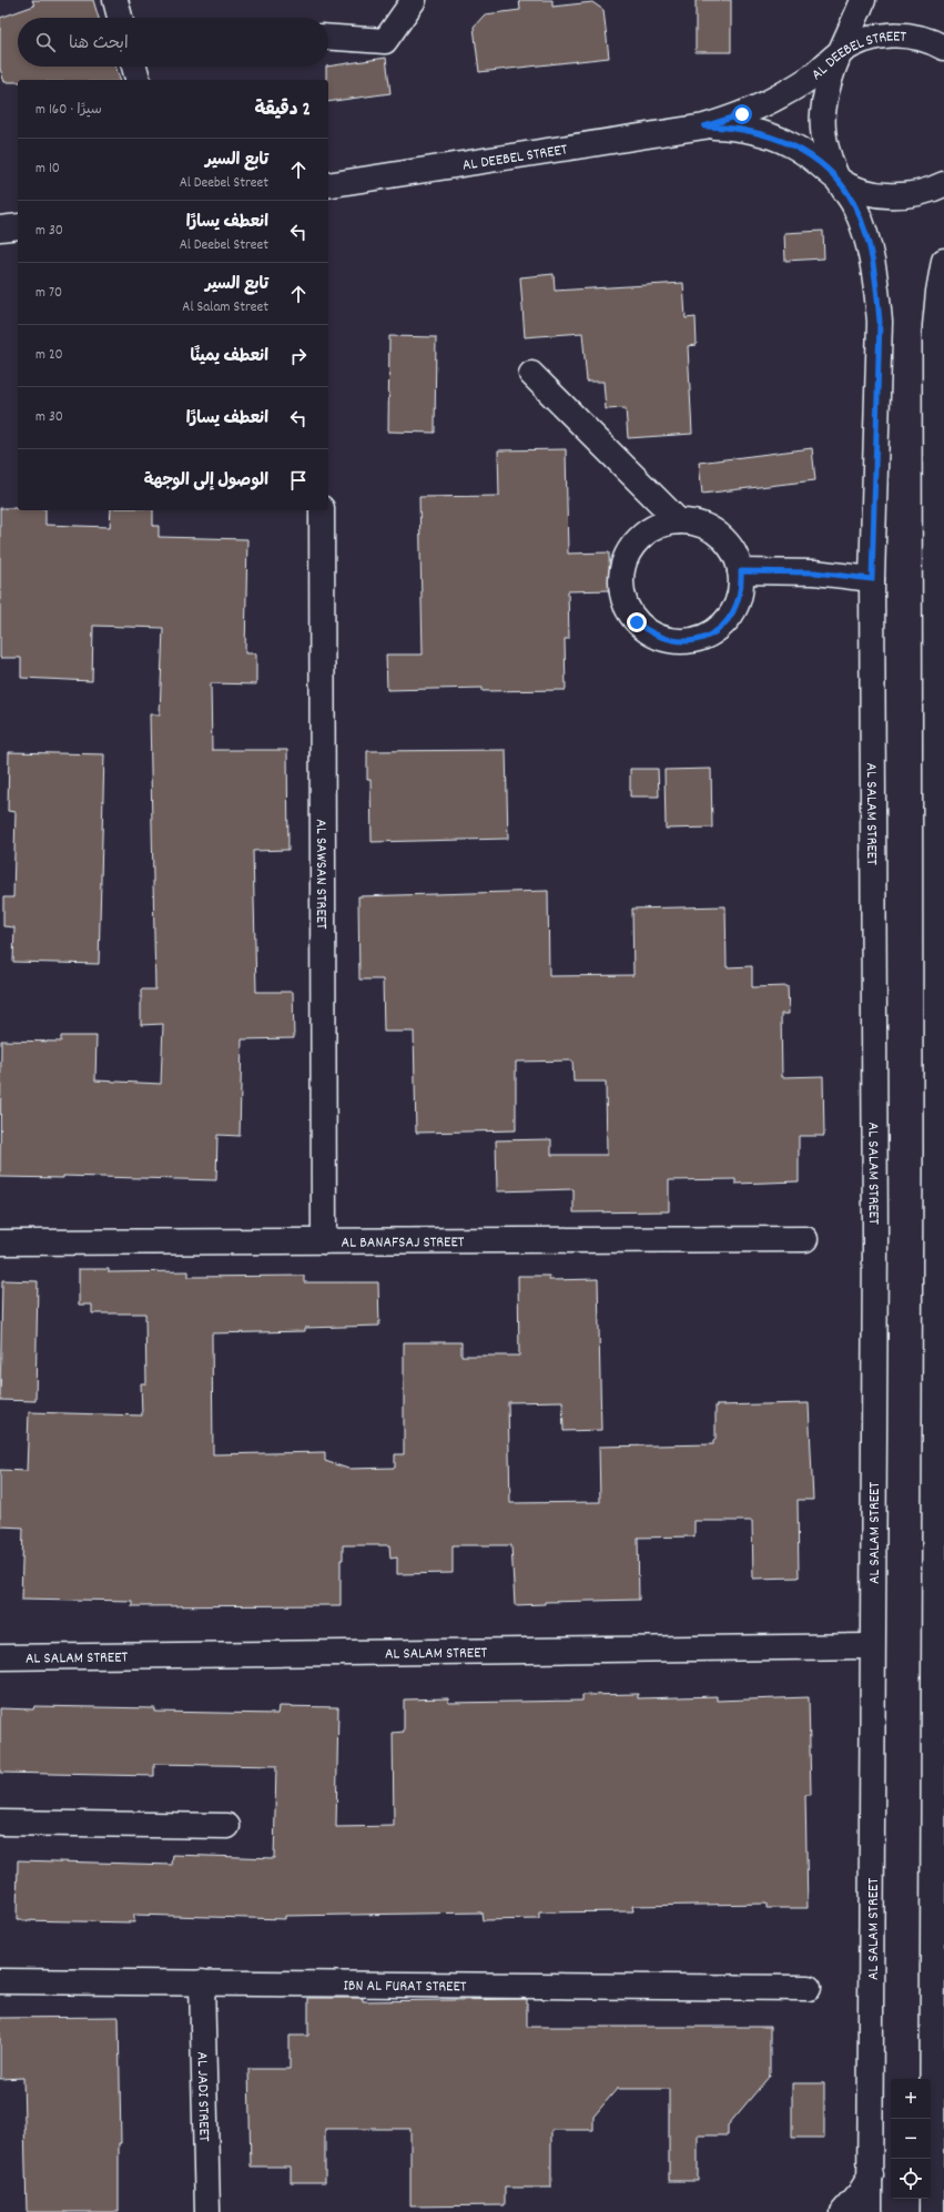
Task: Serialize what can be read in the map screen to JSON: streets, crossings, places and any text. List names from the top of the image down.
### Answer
{
  "streets": {
    "street": [
      "AL DEEBEL STREET",
      "AL SALAM STREET",
      "AL SAWSAN STREET",
      "AL BANAFSAJ STREET",
      "IBN AL FURAT STREET",
      "AL JADI STREET"
    ]
  },
  "crossings": [
    ["AL DEEBEL STREET", "AL SALAM STREET"],
    ["AL SAWSAN STREET", "AL BANAFSAJ STREET"],
    ["IBN AL FURAT STREET", "AL JADI STREET"]
  ],
  "page": {
    "search": "ابحث هنا",
    "heading": ["2 دقيقة", "سيرًا · 160 m"],
    "list": [
      ["تابع السير", "Al Deebel Street", "10 m"],
      ["انعطف يسارًا", "Al Deebel Street", "30 m"],
      ["تابع السير", "Al Salam Street", "70 m"],
      ["انعطف يمينًا", "20 m"],
      ["انعطف يسارًا", "30 m"],
      "الوصول إلى الوجهة"
    ],
    "map_buttons": ["+", "−"]
  }
}
